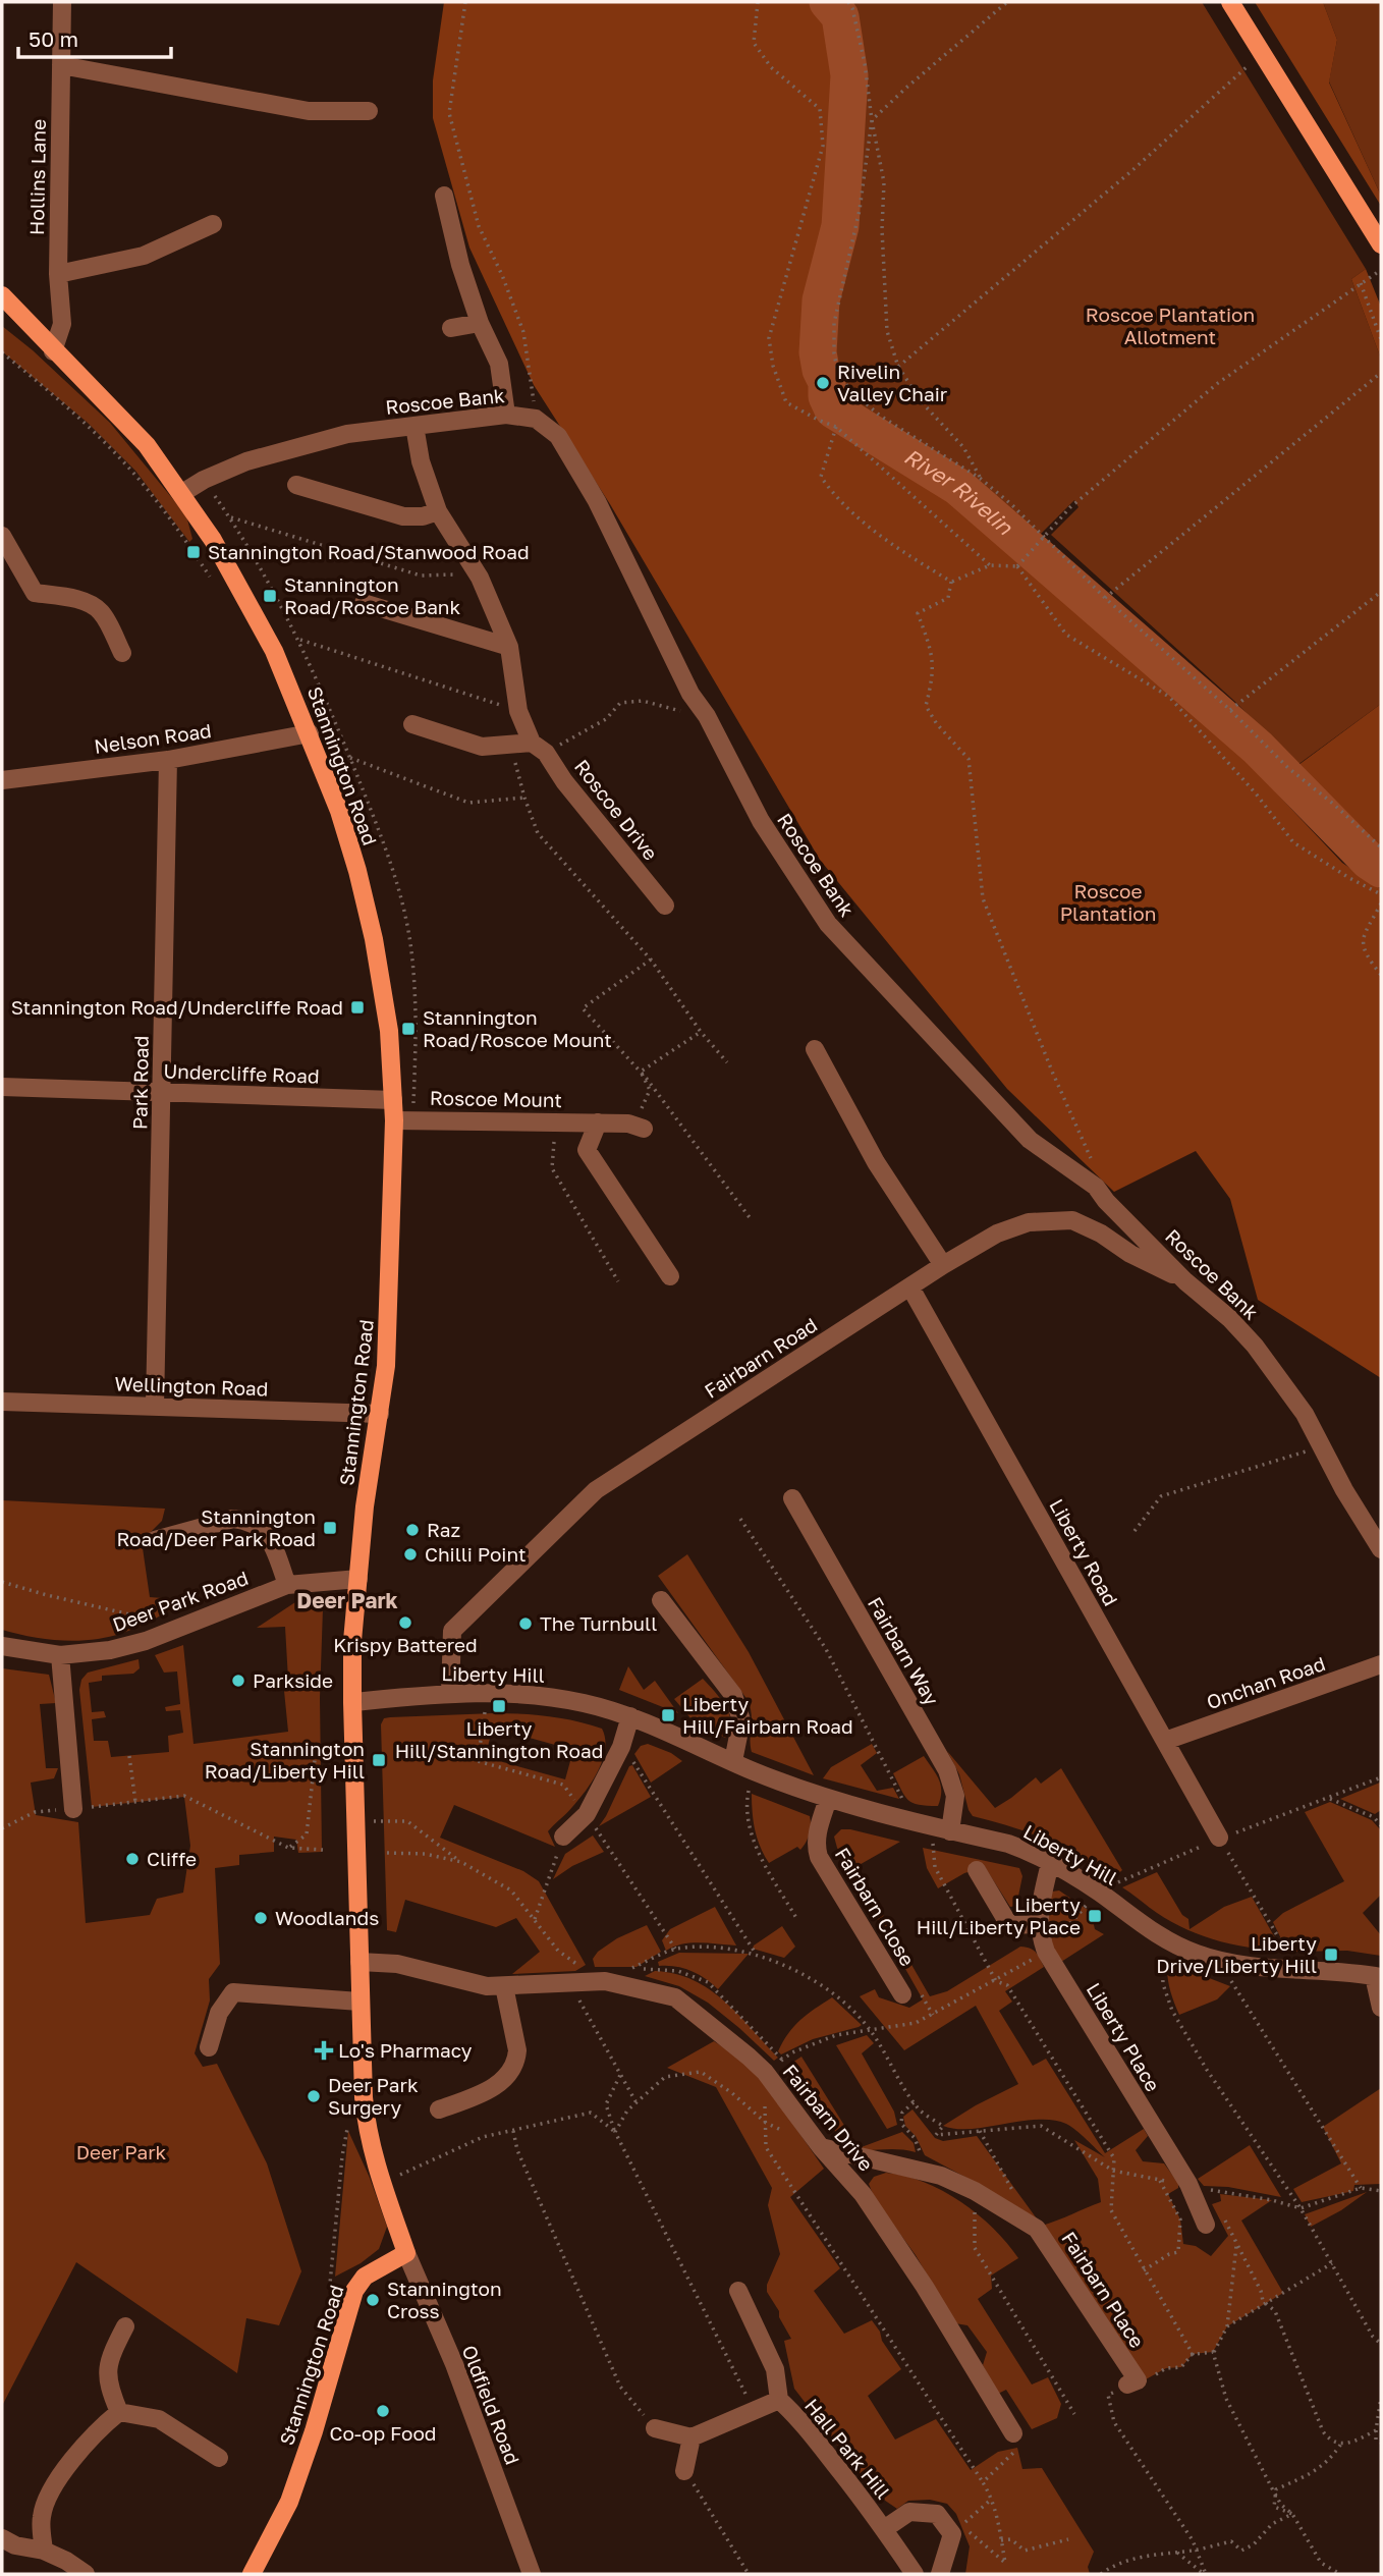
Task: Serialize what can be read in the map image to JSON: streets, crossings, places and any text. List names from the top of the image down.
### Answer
{
  "streets": {
    "main road": ["Stannington Road"],
    "street": [
      "Hollins Lane",
      "Roscoe Bank",
      "Nelson Road",
      "Roscoe Drive",
      "Undercliffe Road",
      "Park Road",
      "Roscoe Mount",
      "Fairbarn Road",
      "Wellington Road",
      "Liberty Road",
      "Deer Park Road",
      "Fairbarn Way",
      "Liberty Hill",
      "Onchan Road",
      "Fairbarn Close",
      "Liberty Place",
      "Fairbarn Drive",
      "Fairbarn Place",
      "Oldfield Road",
      "Hall Park Hill"
    ]
  },
  "crossings": [
    ["Hollins Lane", "Stannington Road"],
    ["Roscoe Bank", "Stannington Road"],
    ["Roscoe Bank", "Roscoe Drive"],
    ["Roscoe Bank", "Fairbarn Road"],
    ["Nelson Road", "Stannington Road"],
    ["Nelson Road", "Park Road"],
    ["Stannington Road", "Undercliffe Road"],
    ["Stannington Road", "Roscoe Mount"],
    ["Stannington Road", "Wellington Road"],
    ["Stannington Road", "Deer Park Road"],
    ["Stannington Road", "Liberty Hill"],
    ["Stannington Road", "Fairbarn Drive"],
    ["Stannington Road", "Oldfield Road"],
    ["Undercliffe Road", "Park Road"],
    ["Park Road", "Wellington Road"],
    ["Fairbarn Road", "Liberty Road"],
    ["Fairbarn Road", "Liberty Hill"],
    ["Liberty Road", "Onchan Road"],
    ["Fairbarn Way", "Liberty Hill"],
    ["Liberty Hill", "Fairbarn Close"],
    ["Liberty Hill", "Liberty Place"],
    ["Fairbarn Drive", "Fairbarn Place"]
  ],
  "districts": ["Deer Park"],
  "water": ["River Rivelin"],
  "parks": ["Roscoe Plantation Allotment", "Roscoe Plantation", "Deer Park"],
  "places": {
    "other": [
      "Rivelin Valley Chair",
      "Raz",
      "Chilli Point",
      "Krispy Battered",
      "The Turnbull",
      "Parkside",
      "Cliffe",
      "Woodlands",
      "Deer Park Surgery",
      "Stannington Cross",
      "Co-op Food"
    ],
    "transit": [
      "Stannington Road/Stanwood Road",
      "Stannington Road/Roscoe Bank",
      "Stannington Road/Undercliffe Road",
      "Stannington Road/Roscoe Mount",
      "Stannington Road/Deer Park Road",
      "Liberty Hill/Stannington Road",
      "Liberty Hill/Fairbarn Road",
      "Stannington Road/Liberty Hill",
      "Liberty Hill/Liberty Place",
      "Liberty Drive/Liberty Hill"
    ],
    "health": ["Lo's Pharmacy"]
  },
  "scale_bar": "50 m"
}
